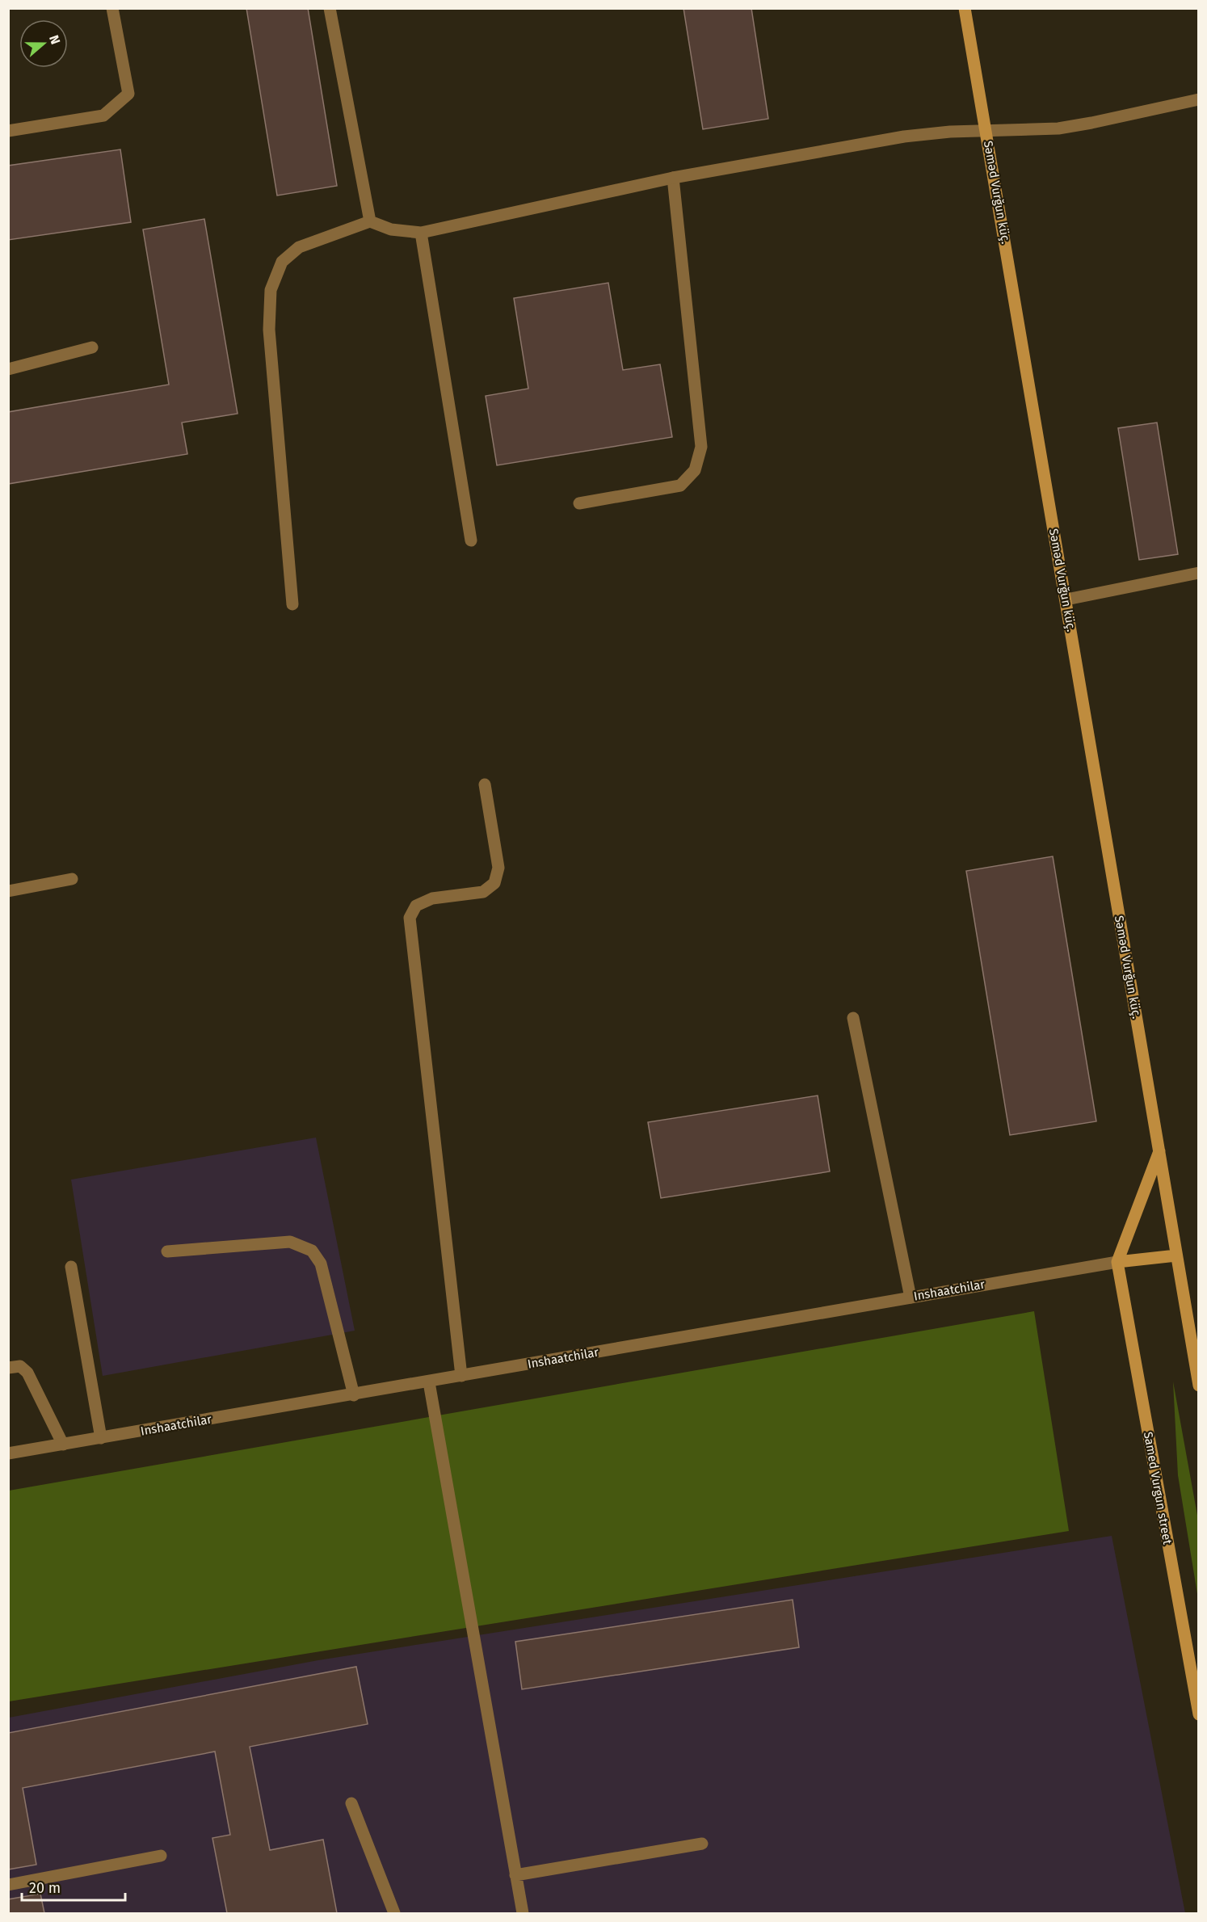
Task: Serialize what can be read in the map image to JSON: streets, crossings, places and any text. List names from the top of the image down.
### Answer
{
  "streets": {
    "main road": ["Səməd Vurğun küç.", "Samed Vurgun street"],
    "street": ["Inshaatchilar"]
  },
  "crossings": [
    ["Inshaatchilar", "Samed Vurgun street"]
  ],
  "scale_bar": "20 m",
  "north": "right"
}
